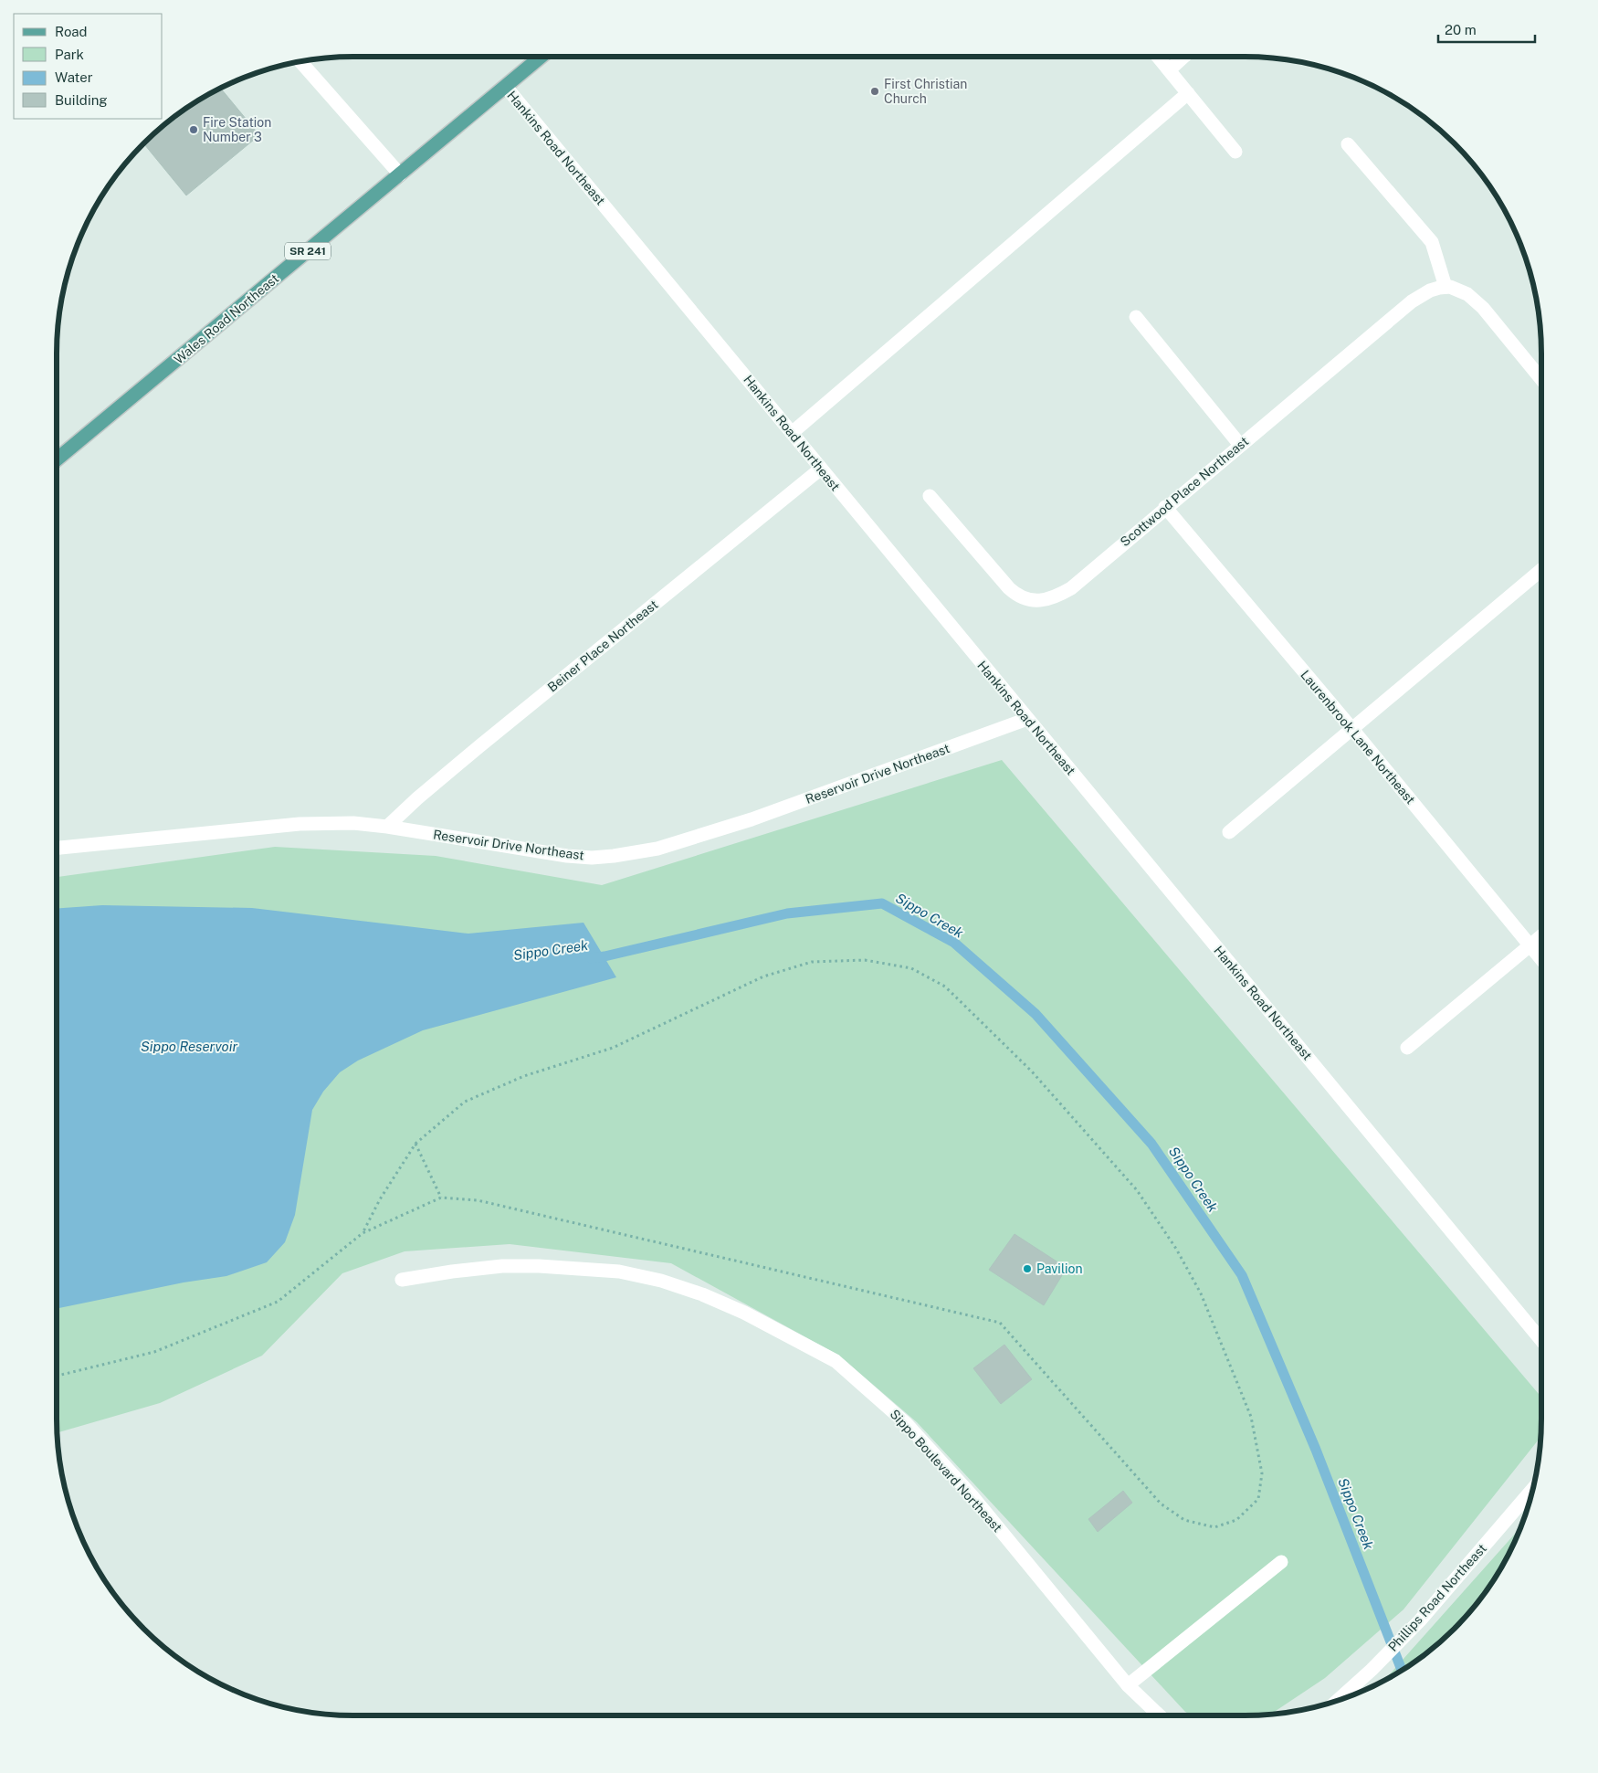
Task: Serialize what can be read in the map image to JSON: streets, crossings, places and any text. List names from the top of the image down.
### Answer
{
  "streets": {
    "main road": ["SR 241", "Wales Road Northeast"],
    "street": [
      "Hankins Road Northeast",
      "Scottwood Place Northeast",
      "Beiner Place Northeast",
      "Laurenbrook Lane Northeast",
      "Reservoir Drive Northeast",
      "Sippo Boulevard Northeast",
      "Phillips Road Northeast"
    ]
  },
  "crossings": [
    ["Hankins Road Northeast", "Wales Road Northeast"],
    ["Hankins Road Northeast", "Beiner Place Northeast"],
    ["Hankins Road Northeast", "Reservoir Drive Northeast"],
    ["Scottwood Place Northeast", "Laurenbrook Lane Northeast"],
    ["Beiner Place Northeast", "Reservoir Drive Northeast"]
  ],
  "water": ["Sippo Creek", "Sippo Reservoir"],
  "places": ["First Christian Church", "Fire Station Number 3", "Pavilion"],
  "legend": [
    "Road",
    "Park",
    "Water",
    "Building"
  ],
  "scale_bar": "20 m"
}
